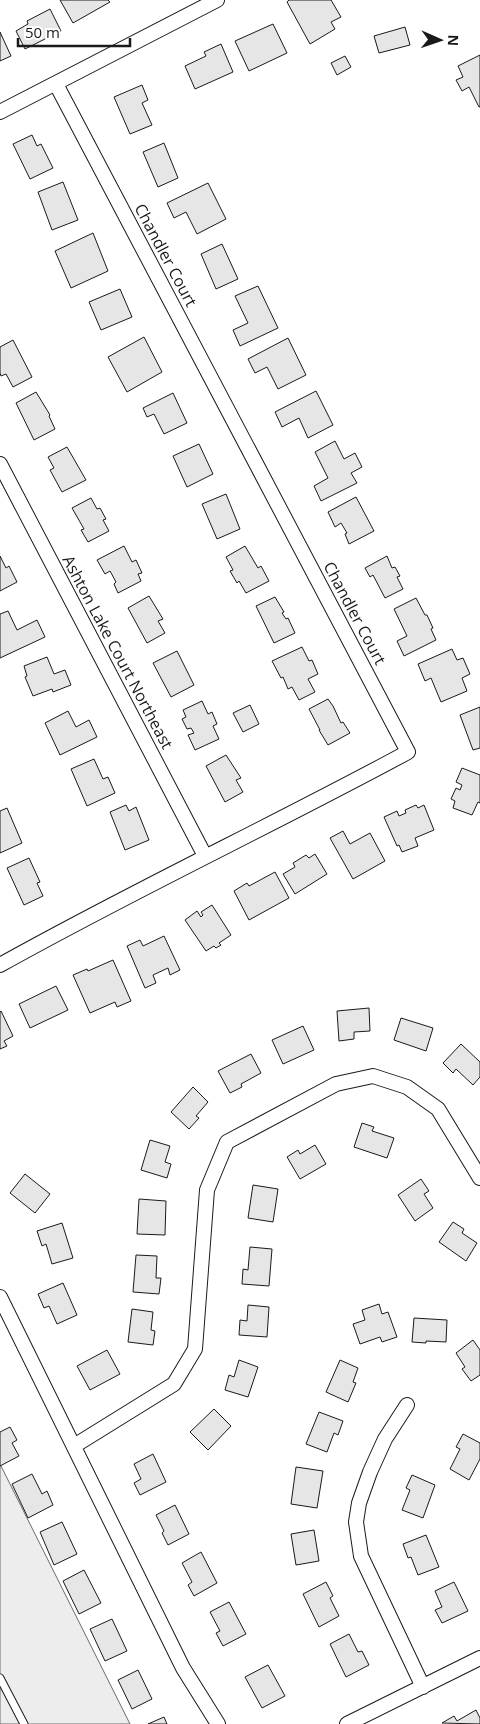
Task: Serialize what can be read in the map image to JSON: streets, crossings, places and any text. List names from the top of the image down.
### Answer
{
  "streets": {
    "street": ["Chandler Court", "Ashton Lake Court Northeast"]
  },
  "crossings": [
    ["Chandler Court", "Ashton Lake Court Northeast"]
  ],
  "scale_bar": "50 m",
  "north": "right"
}
